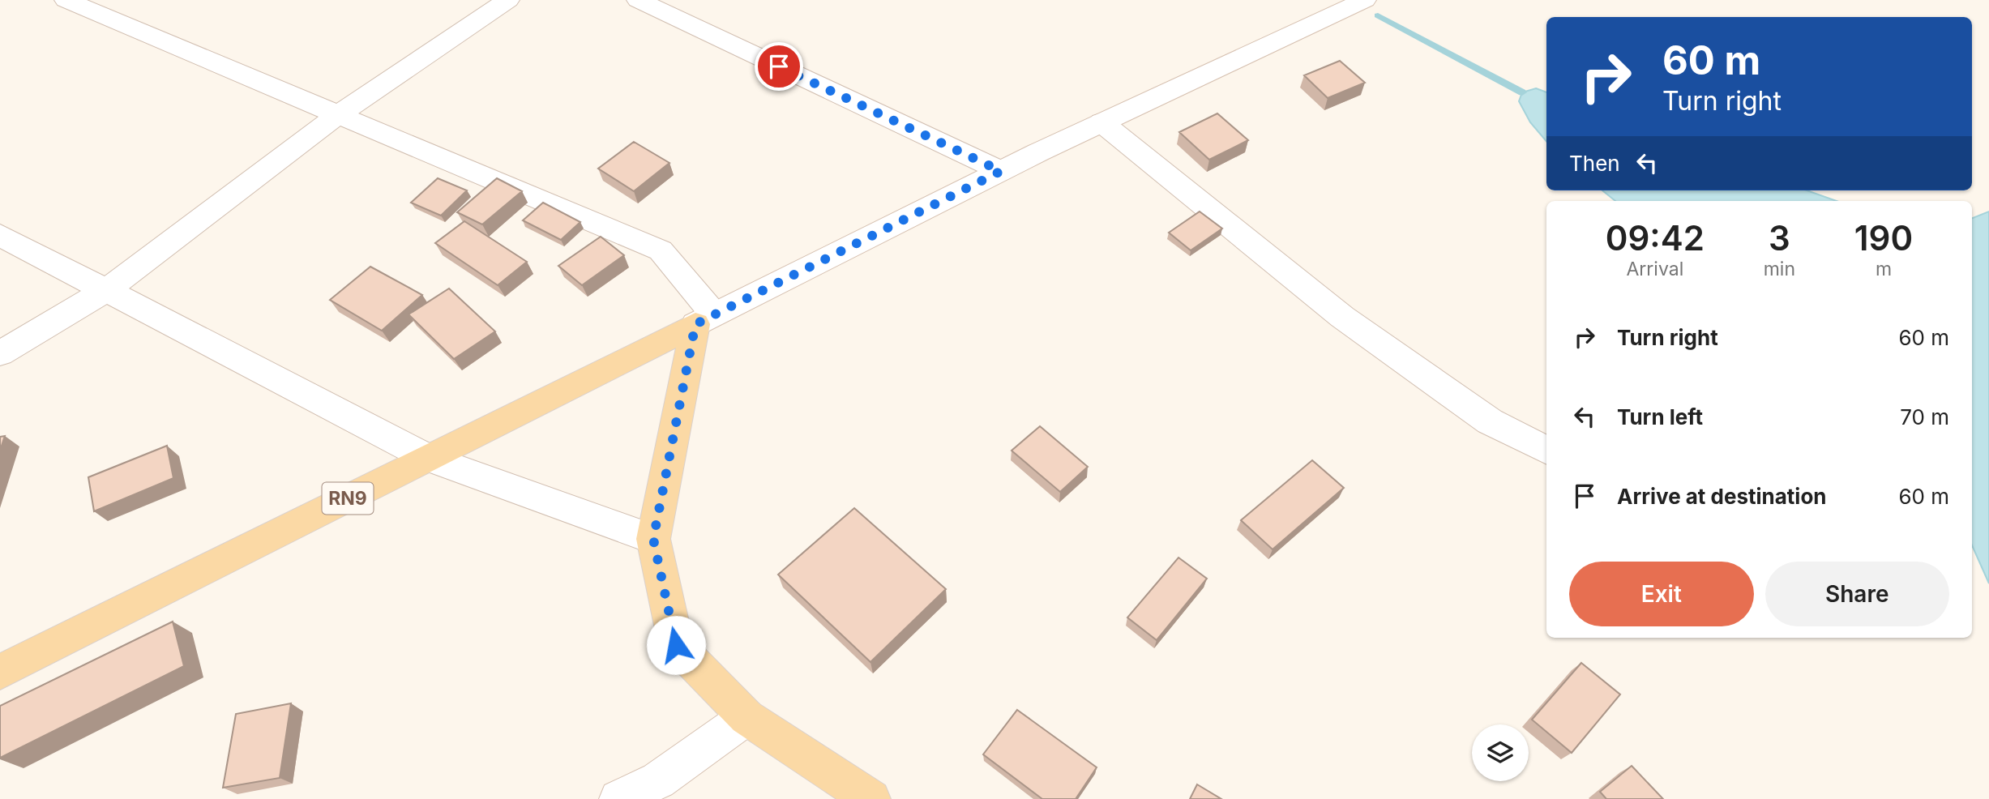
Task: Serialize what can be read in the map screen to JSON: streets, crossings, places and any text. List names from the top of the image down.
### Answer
{
  "streets": {
    "main road": ["RN9"]
  },
  "page": {
    "turn": ["60 m", "Turn right"],
    "then": "Then",
    "eta": [
      "09:42",
      "Arrival",
      "3",
      "min",
      "190",
      "m"
    ],
    "list": [
      {
        "name": "Turn right",
        "value": "60 m"
      },
      {
        "name": "Turn left",
        "value": "70 m"
      },
      {
        "name": "Arrive at destination",
        "value": "60 m"
      }
    ],
    "buttons": ["Exit", "Share"]
  }
}
